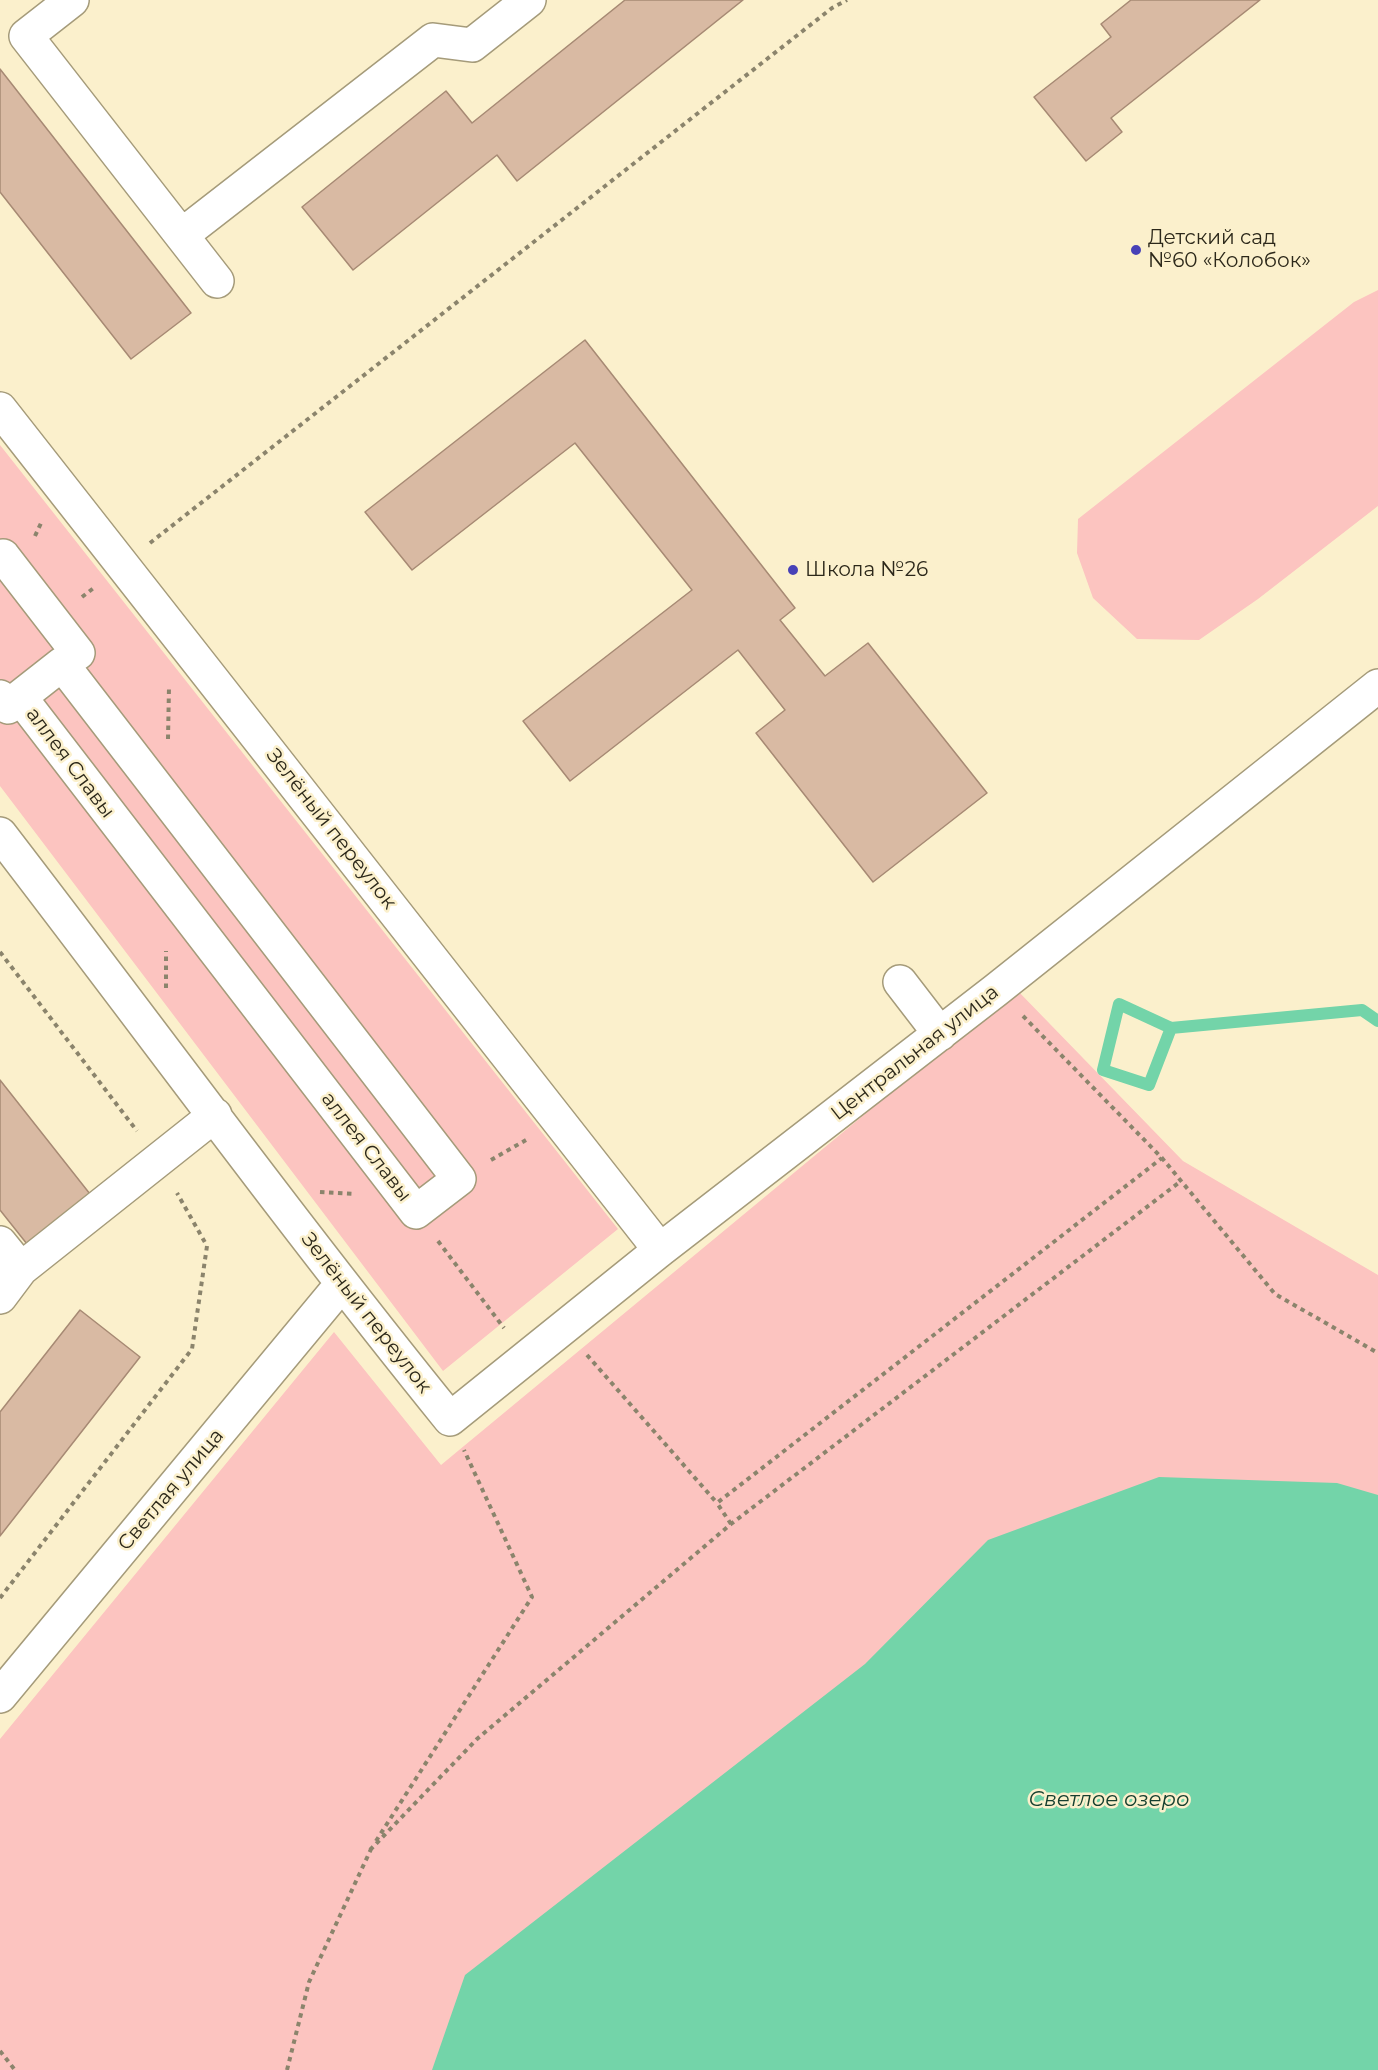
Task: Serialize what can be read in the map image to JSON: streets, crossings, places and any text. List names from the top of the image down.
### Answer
{
  "streets": {
    "street": [
      "аллея Славы",
      "Зелёный переулок",
      "Центральная улица",
      "Светлая улица"
    ]
  },
  "crossings": [
    ["Зелёный переулок", "Центральная улица"],
    ["Зелёный переулок", "Светлая улица"]
  ],
  "water": ["Светлое озеро"],
  "places": ["Детский сад №60 «Колобок»", "Школа №26"]
}
